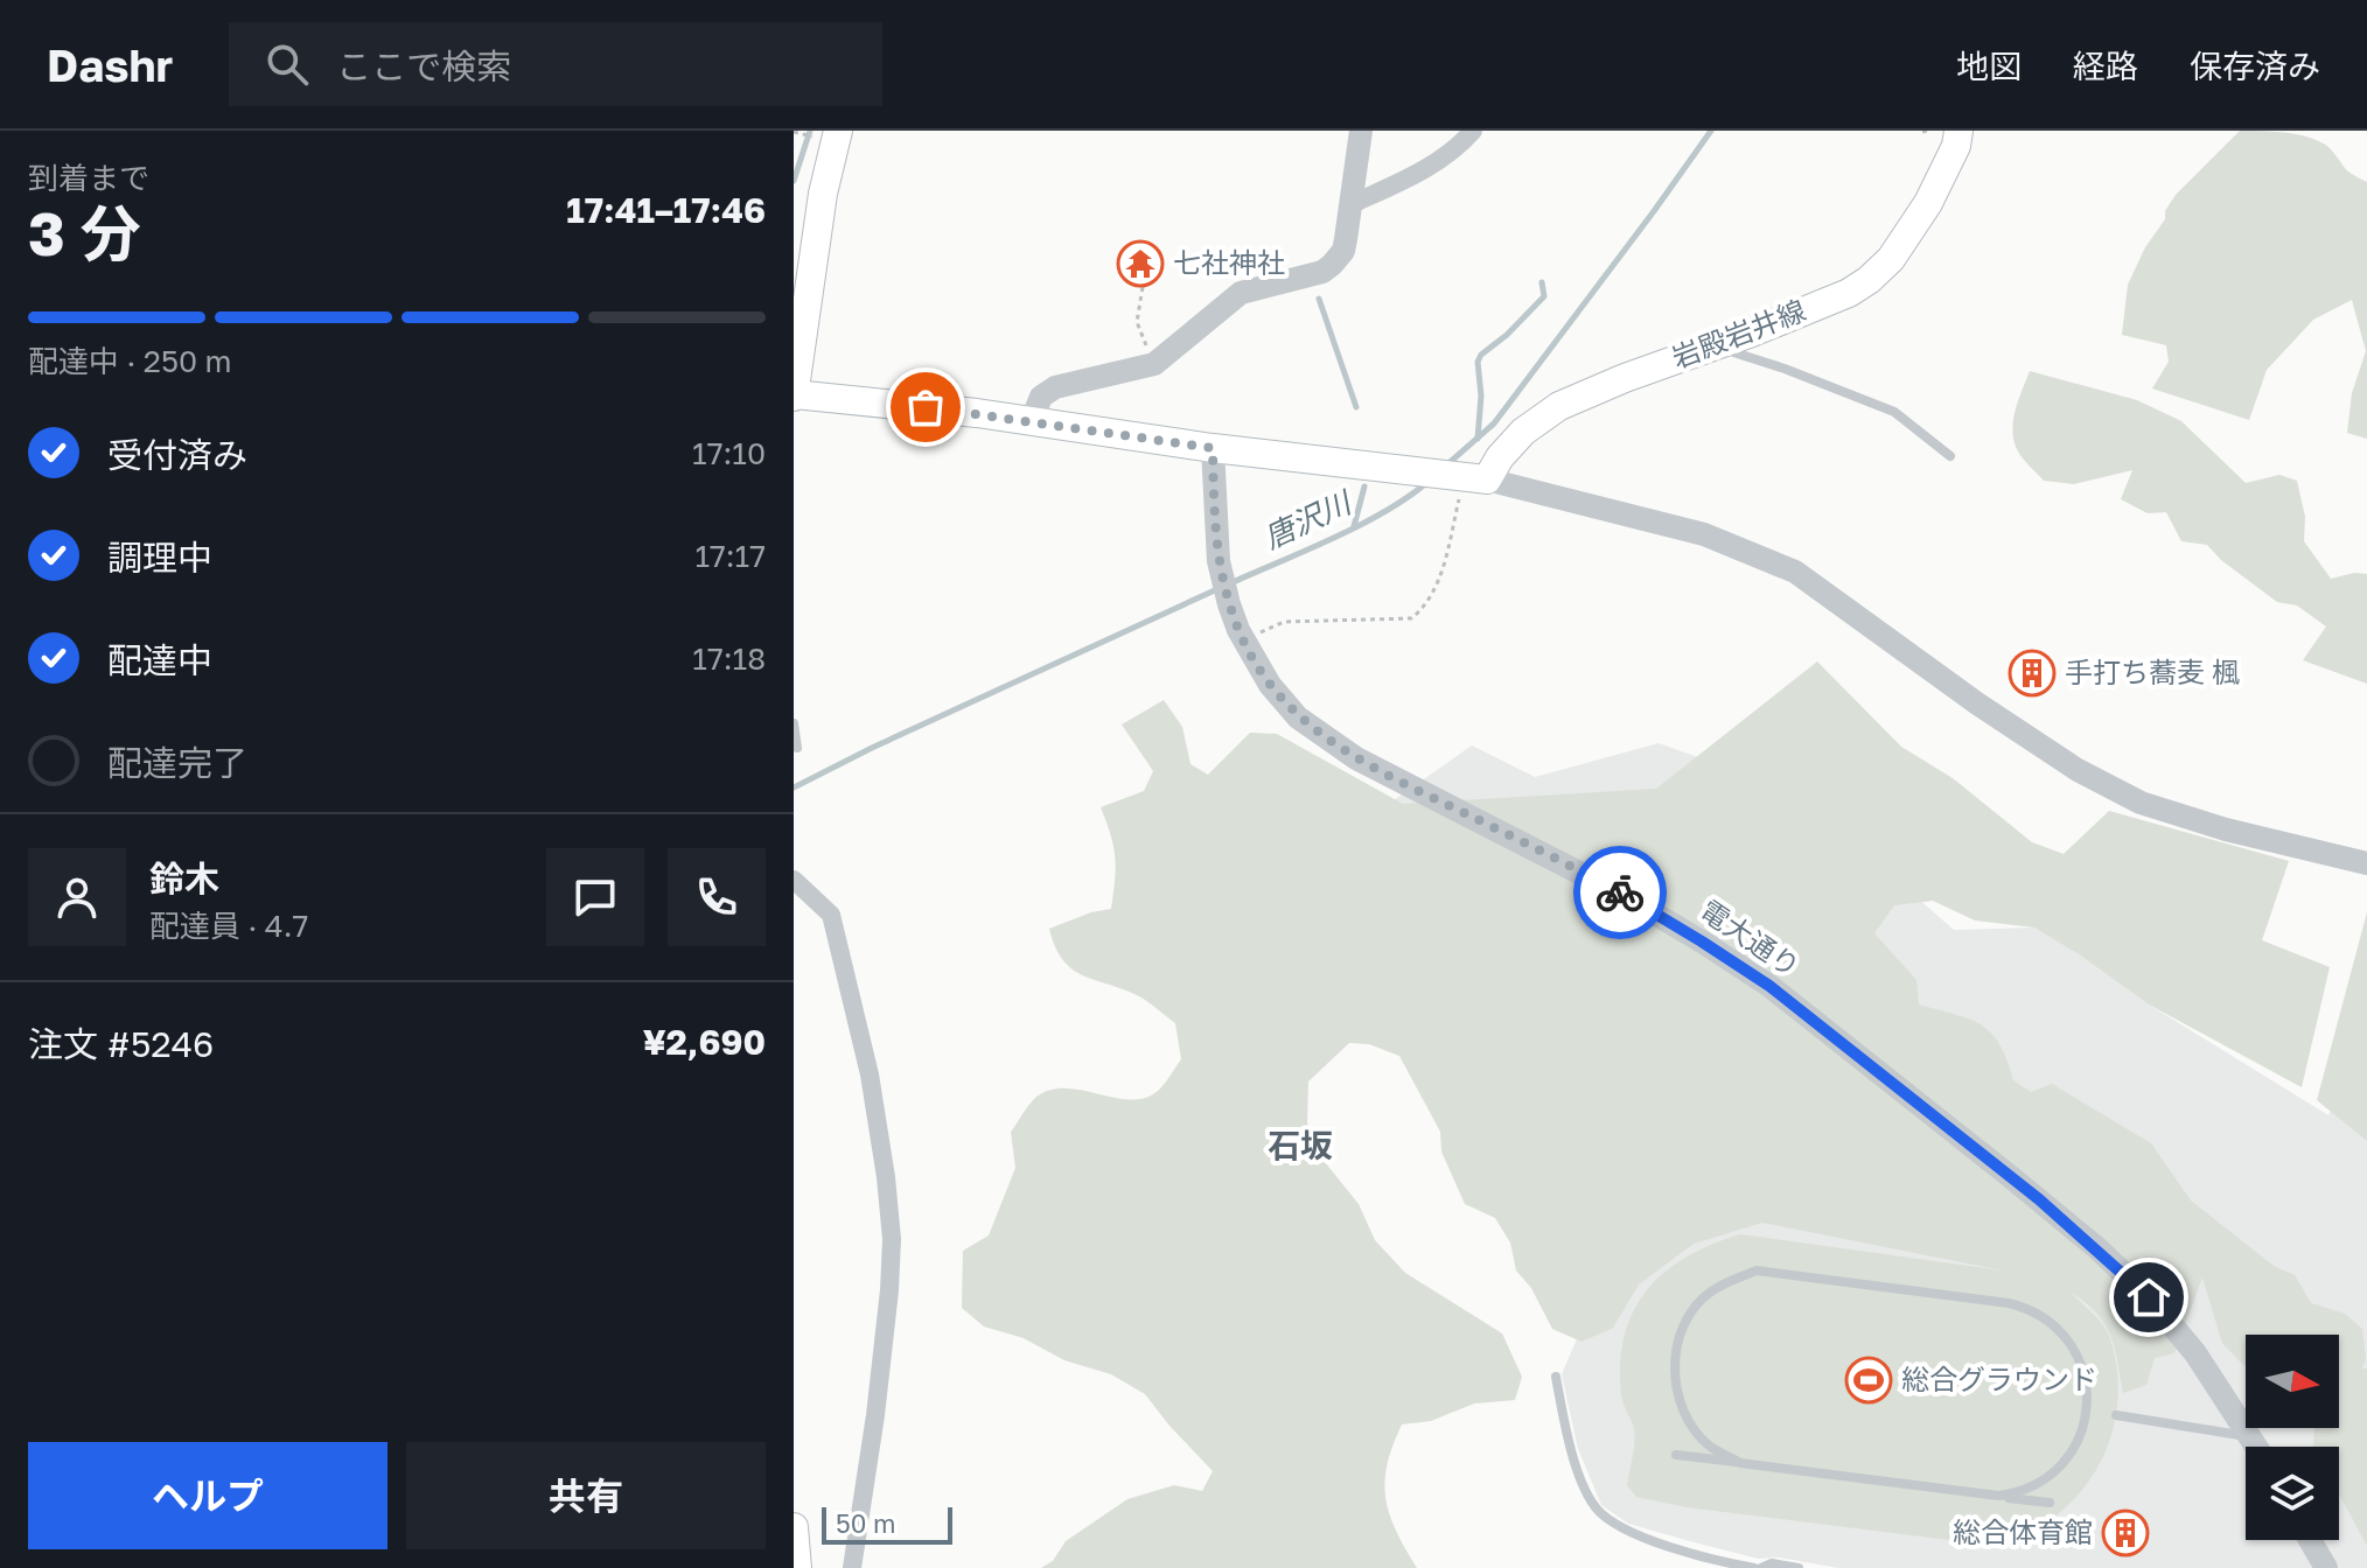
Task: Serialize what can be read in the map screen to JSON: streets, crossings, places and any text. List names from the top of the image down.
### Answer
{
  "streets": {
    "main road": ["岩殿岩井線"],
    "street": ["電大通り"]
  },
  "districts": ["石坂"],
  "water": ["唐沢川"],
  "places": {
    "temple": ["七社神社"],
    "building": ["手打ち蕎麦 楓", "総合体育館"],
    "sports": ["総合グラウンド"]
  },
  "scale_bar": "50 m",
  "north": "right",
  "page": {
    "header": "Dashr",
    "search": "ここで検索",
    "nav": ["地図", "経路", "保存済み"],
    "heading": ["3 分", "到着まで", "17:41–17:46"],
    "panel": [
      "鈴木",
      "配達員 · 4.7",
      "注文 #5246",
      "¥2,690"
    ],
    "bar": "配達中 · 250 m",
    "list": [
      ["受付済み", "17:10"],
      ["調理中", "17:17"],
      ["配達中", "17:18"],
      "配達完了"
    ],
    "buttons": ["ヘルプ", "共有"],
    "scale": "50 m"
  }
}
